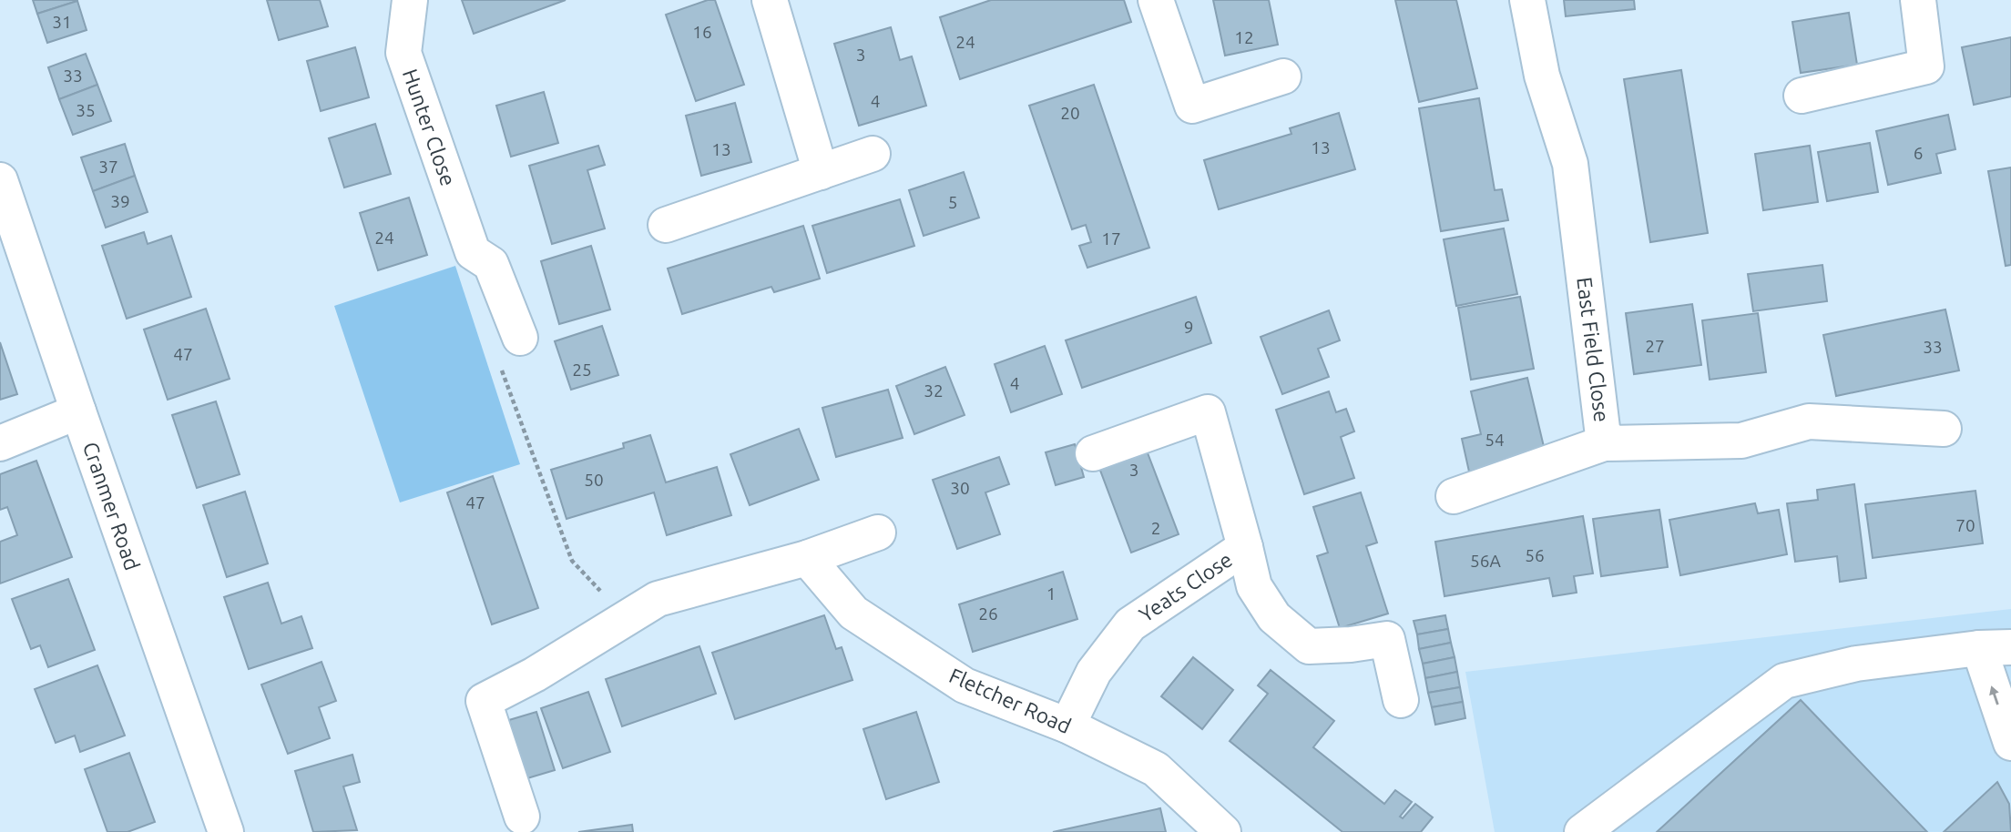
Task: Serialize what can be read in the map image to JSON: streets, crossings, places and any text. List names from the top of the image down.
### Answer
{
  "streets": {
    "street": [
      "Hunter Close",
      "East Field Close",
      "Cranmer Road",
      "Yeats Close",
      "Fletcher Road"
    ]
  },
  "crossings": [
    ["Yeats Close", "Fletcher Road"]
  ],
  "house_numbers": [
    "31",
    "16",
    "12",
    "24",
    "3",
    "33",
    "4",
    "35",
    "20",
    "13",
    "13",
    "6",
    "37",
    "39",
    "5",
    "24",
    "17",
    "9",
    "27",
    "33",
    "47",
    "25",
    "4",
    "32",
    "54",
    "3",
    "50",
    "30",
    "47",
    "70",
    "2",
    "56",
    "56A",
    "1",
    "26"
  ]
}
